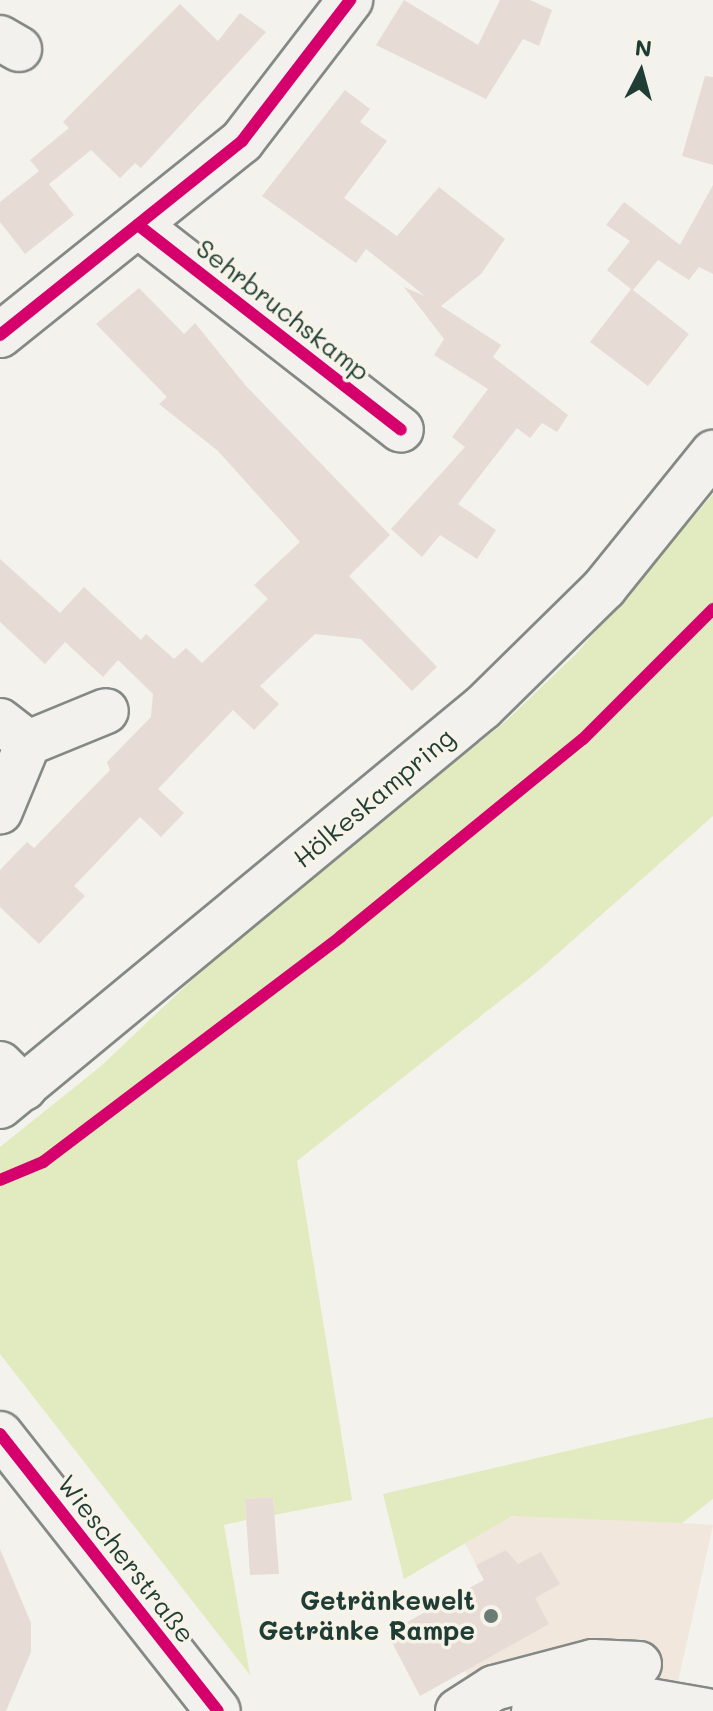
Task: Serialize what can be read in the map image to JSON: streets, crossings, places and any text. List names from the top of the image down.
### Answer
{
  "streets": {
    "main road": ["Sehrbruchskamp", "Hölkeskampring", "Wiescherstraße"]
  },
  "places": ["Getränkewelt Getränke Rampe"],
  "north": "top"
}
